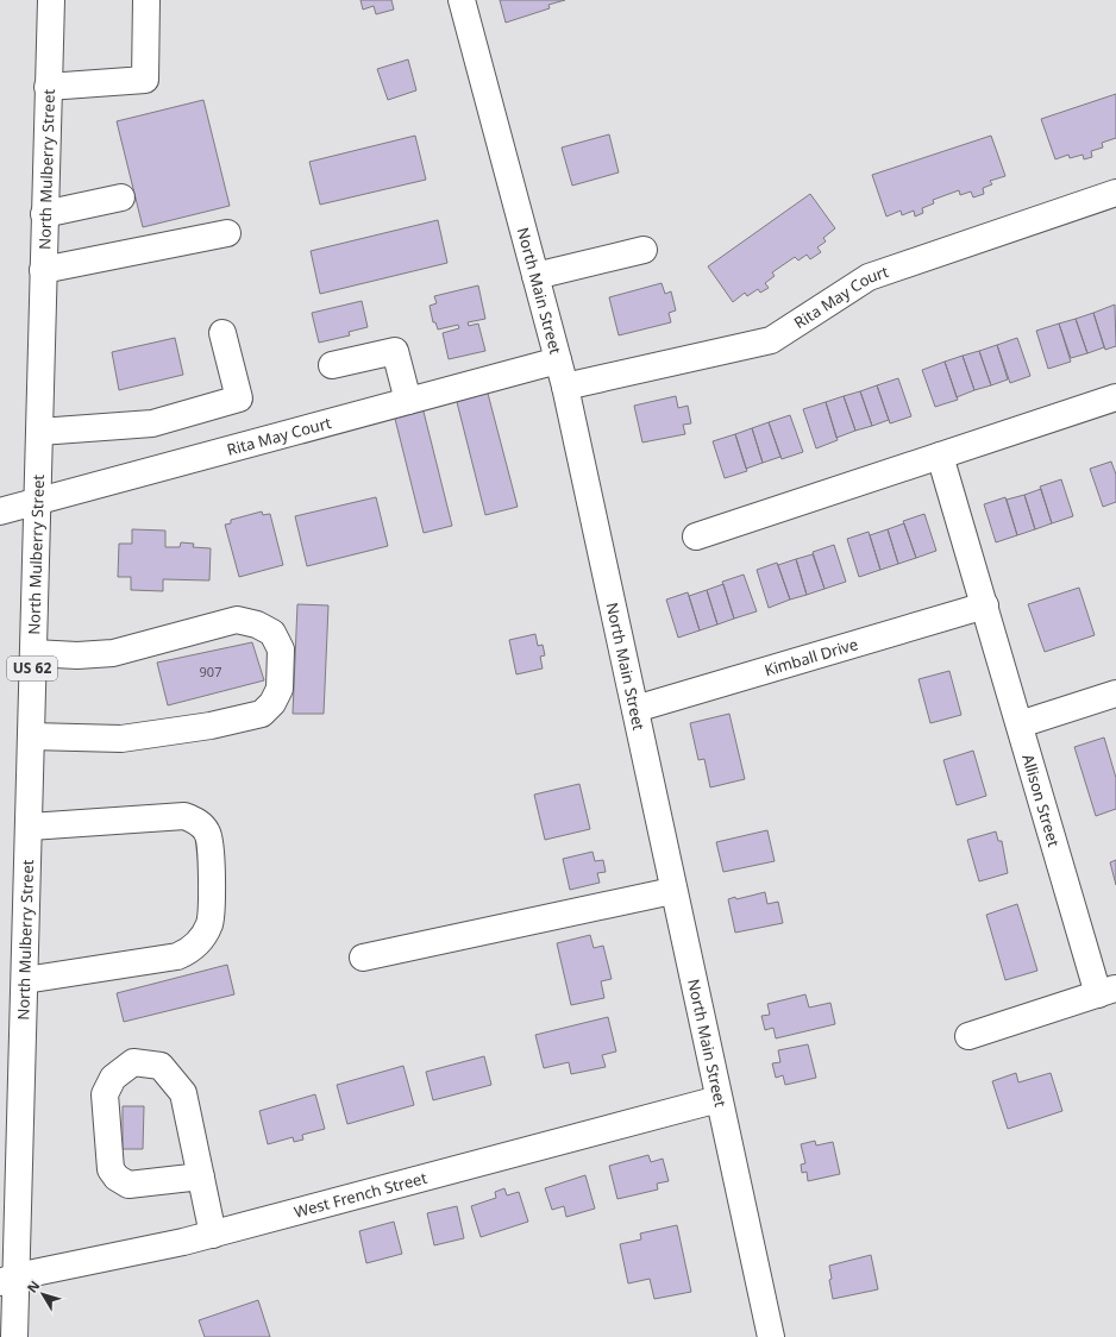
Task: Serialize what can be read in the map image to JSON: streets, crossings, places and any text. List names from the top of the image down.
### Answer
{
  "streets": {
    "street": [
      "North Mulberry Street",
      "North Main Street",
      "Rita May Court",
      "Kimball Drive",
      "US 62",
      "Allison Street",
      "West French Street"
    ]
  },
  "crossings": [
    ["North Mulberry Street", "Rita May Court"],
    ["North Mulberry Street", "West French Street"],
    ["North Main Street", "Rita May Court"],
    ["North Main Street", "Kimball Drive"],
    ["North Main Street", "West French Street"],
    ["Kimball Drive", "Allison Street"]
  ],
  "house_numbers": ["907"],
  "north": "top left"
}
